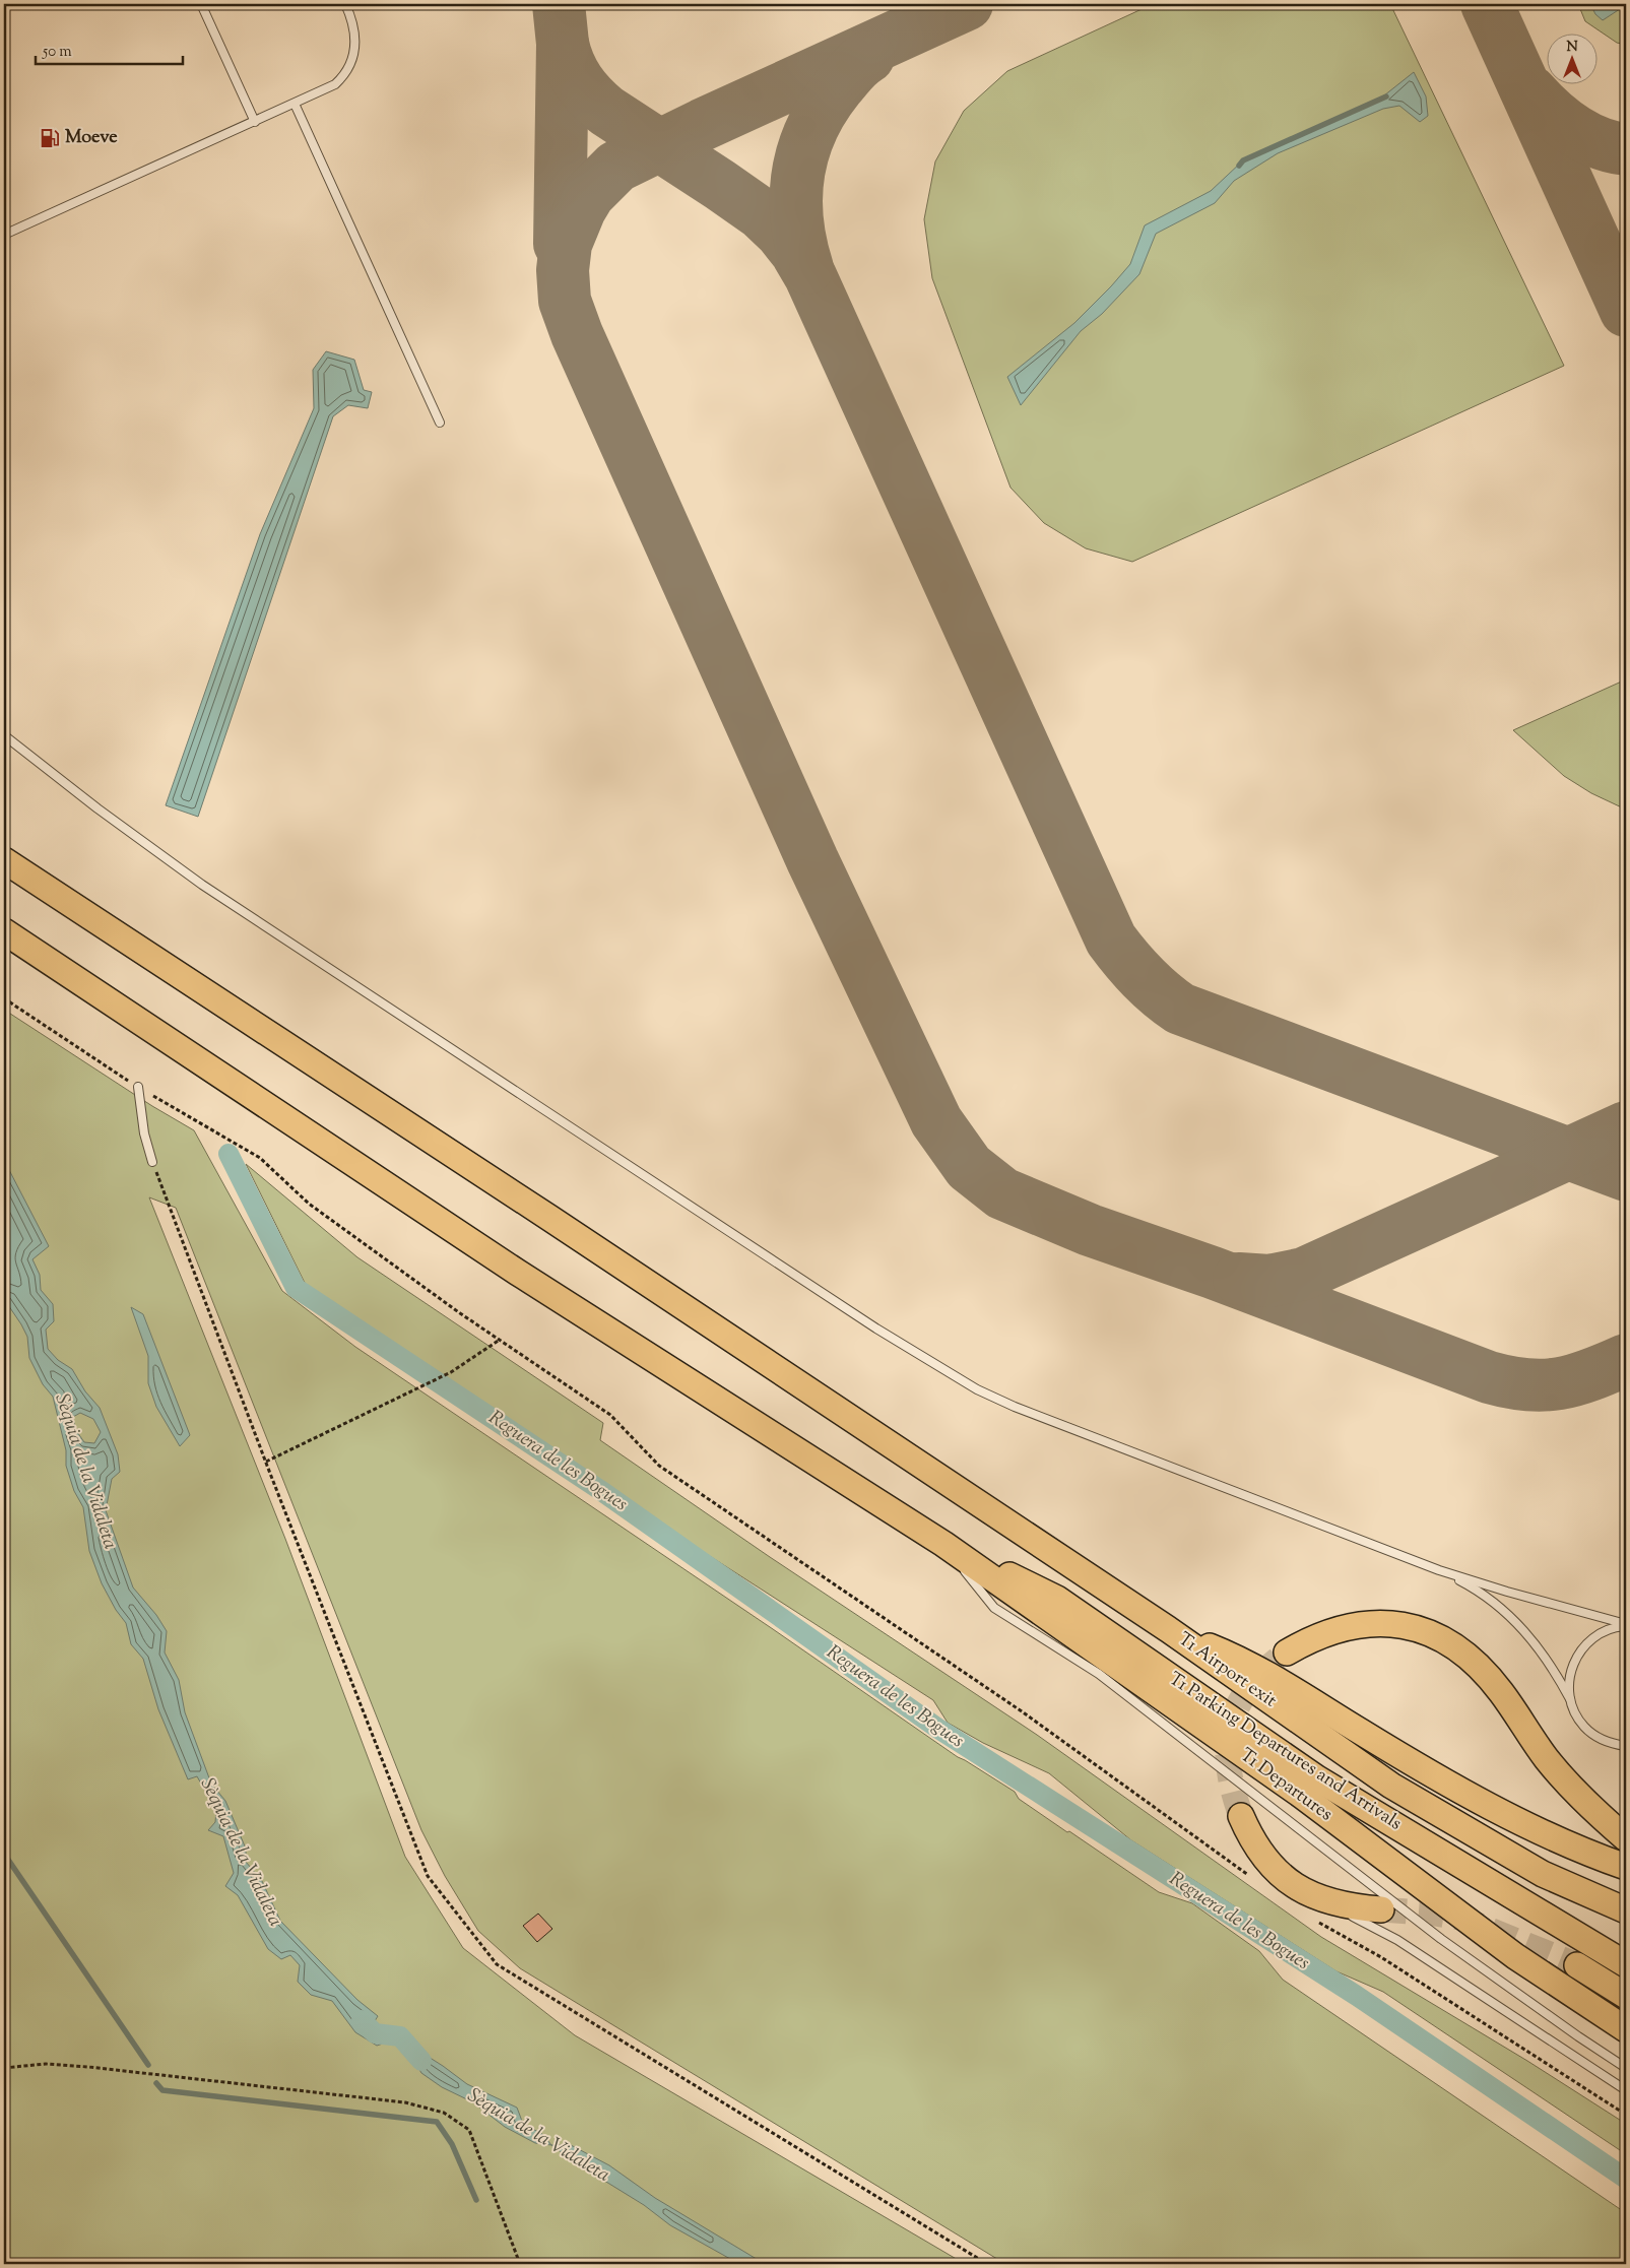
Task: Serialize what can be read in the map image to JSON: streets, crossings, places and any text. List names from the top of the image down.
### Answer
{
  "streets": {
    "main road": ["T1 Airport exit", "T1 Parking Departures and Arrivals", "T1 Departures"]
  },
  "crossings": [
    ["T1 Parking Departures and Arrivals", "T1 Departures"]
  ],
  "water": ["Reguera de les Bogues", "Sèquia de la Vidaleta"],
  "places": {
    "fuel station": ["Moeve"]
  },
  "scale_bar": "50 m",
  "north": "top"
}
